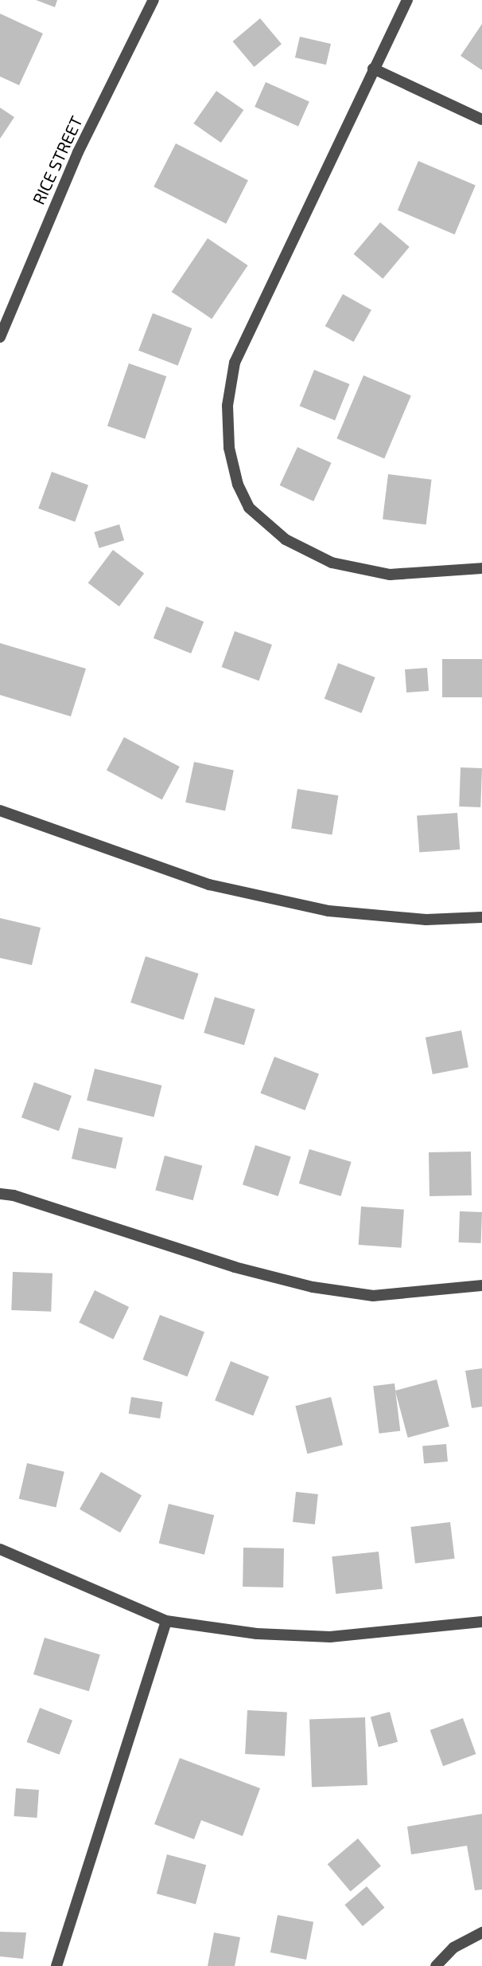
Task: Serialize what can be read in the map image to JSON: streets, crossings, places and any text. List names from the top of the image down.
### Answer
{
  "streets": {
    "street": ["RICE STREET"]
  }
}
